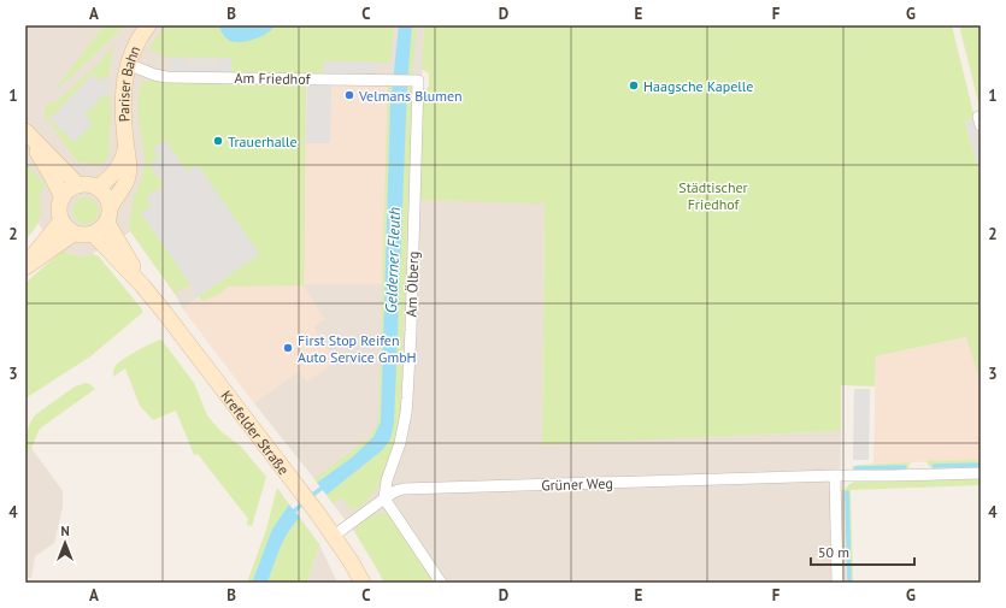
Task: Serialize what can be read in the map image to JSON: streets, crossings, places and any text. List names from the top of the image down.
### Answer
{
  "streets": {
    "main road": ["Pariser Bahn", "Krefelder Straße"],
    "street": ["Am Friedhof", "Am Ölberg", "Grüner Weg"]
  },
  "crossings": [
    ["Am Friedhof", "Pariser Bahn"],
    ["Am Friedhof", "Am Ölberg"],
    ["Pariser Bahn", "Krefelder Straße"],
    ["Am Ölberg", "Grüner Weg"],
    ["Krefelder Straße", "Grüner Weg"]
  ],
  "water": ["Gelderner Fleuth"],
  "parks": ["Städtischer Friedhof"],
  "places": [
    "Haagsche Kapelle",
    "Velmans Blumen",
    "Trauerhalle",
    "First Stop Reifen Auto Service GmbH"
  ],
  "scale_bar": "50 m",
  "north": "top",
  "grid": {
    "columns": [
      "A",
      "B",
      "C",
      "D",
      "E",
      "F",
      "G"
    ],
    "rows": [
      "1",
      "2",
      "3",
      "4"
    ]
  }
}
